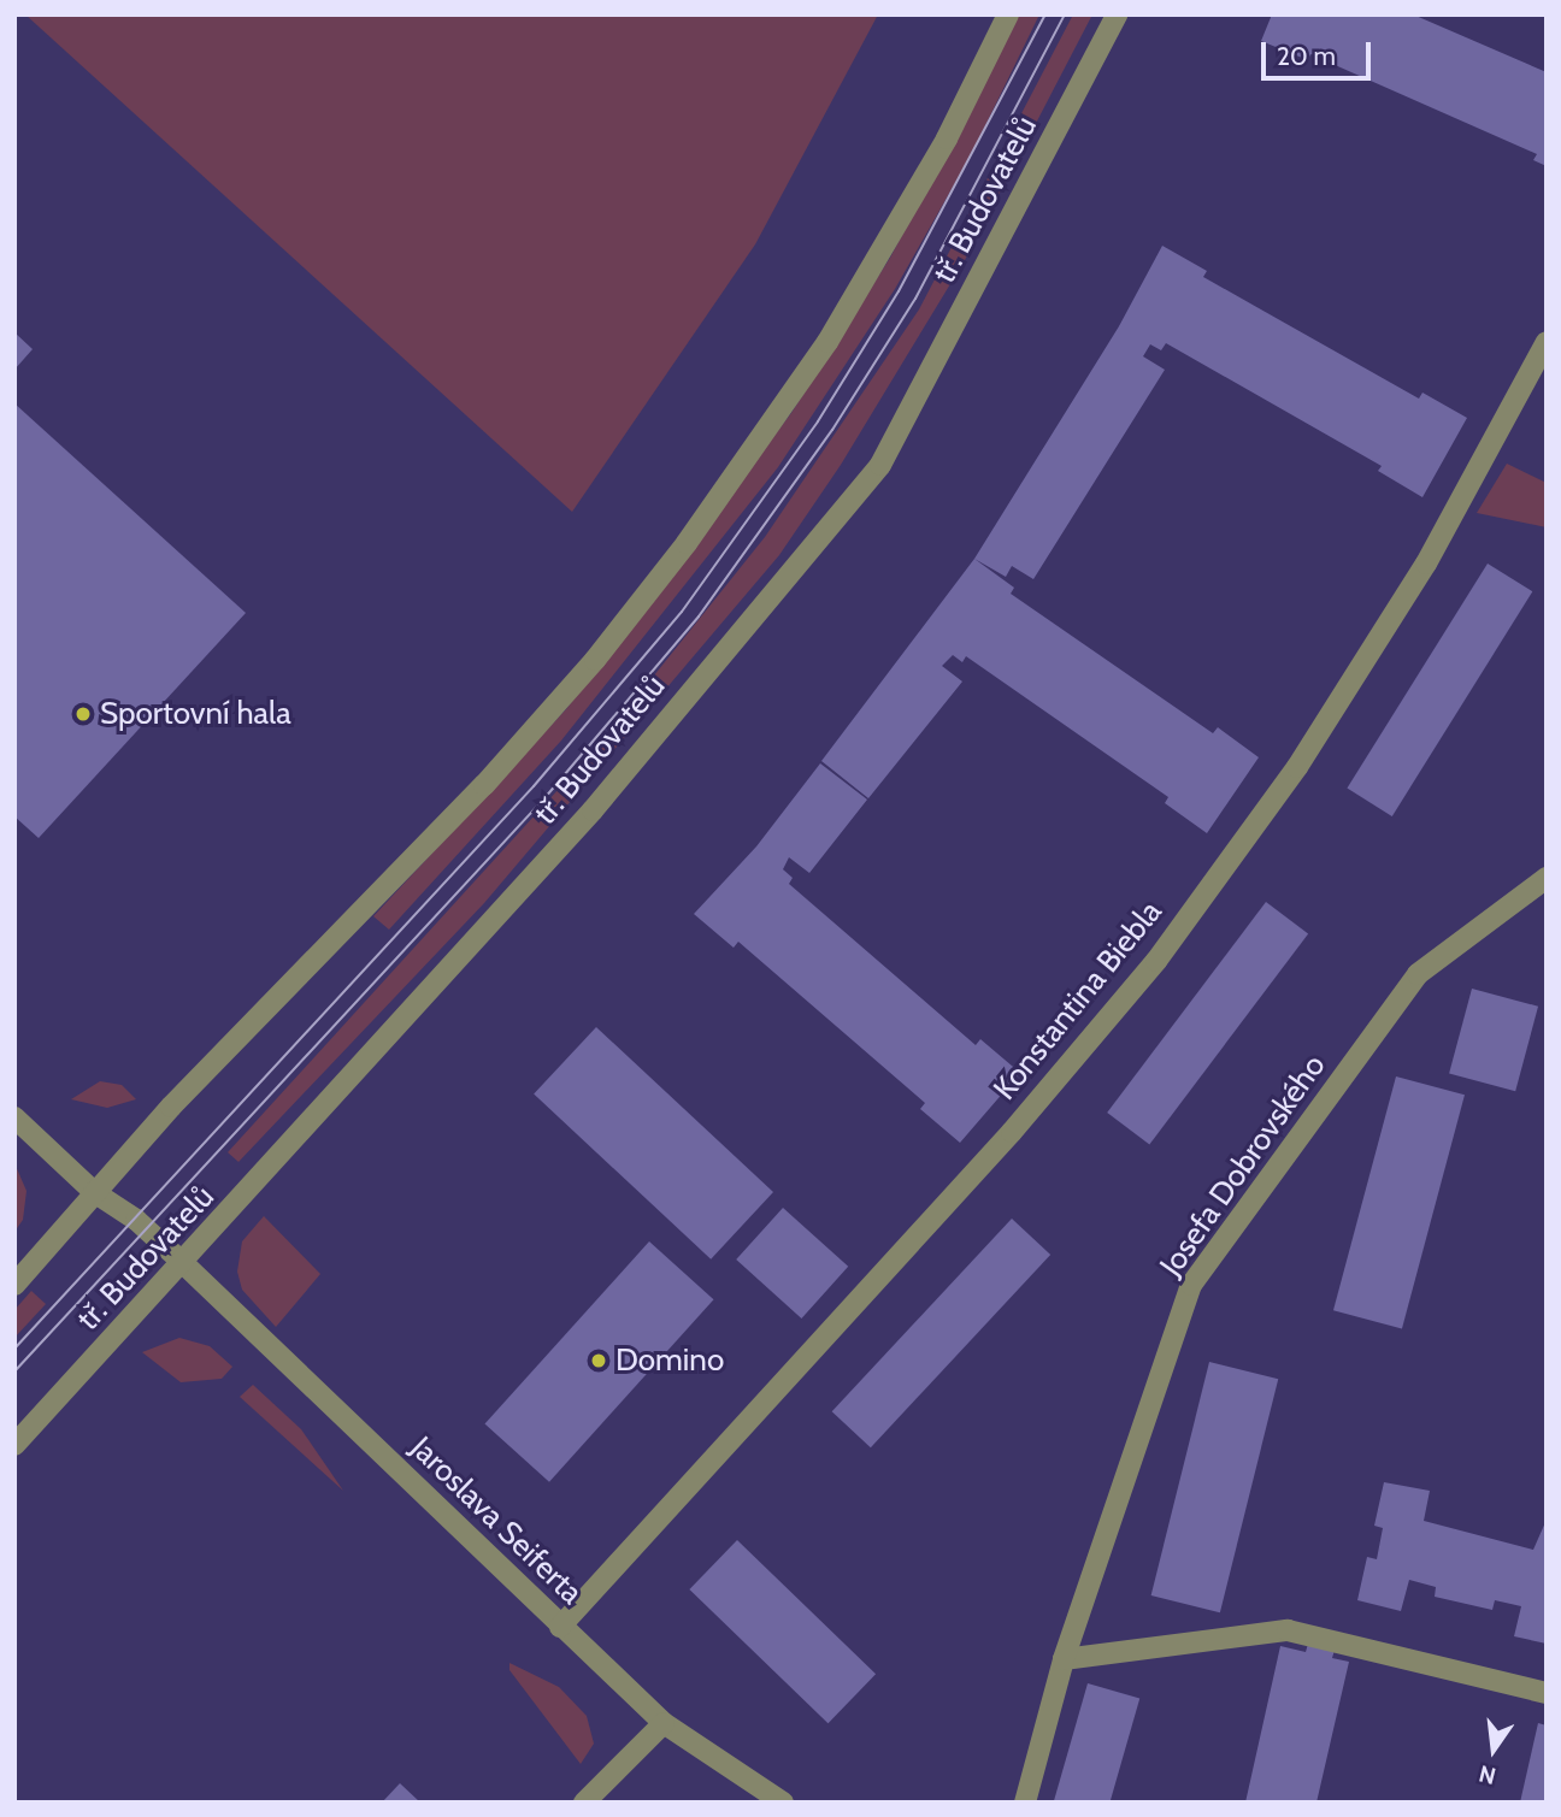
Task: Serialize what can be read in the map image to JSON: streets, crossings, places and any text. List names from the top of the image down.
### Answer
{
  "streets": {
    "street": [
      "tř. Budovatelů",
      "Konstantina Biebla",
      "Josefa Dobrovského",
      "Jaroslava Seiferta"
    ]
  },
  "crossings": [
    ["tř. Budovatelů", "Jaroslava Seiferta"],
    ["Konstantina Biebla", "Jaroslava Seiferta"]
  ],
  "places": ["Sportovní hala", "Domino"],
  "scale_bar": "20 m",
  "north": "bottom"
}
